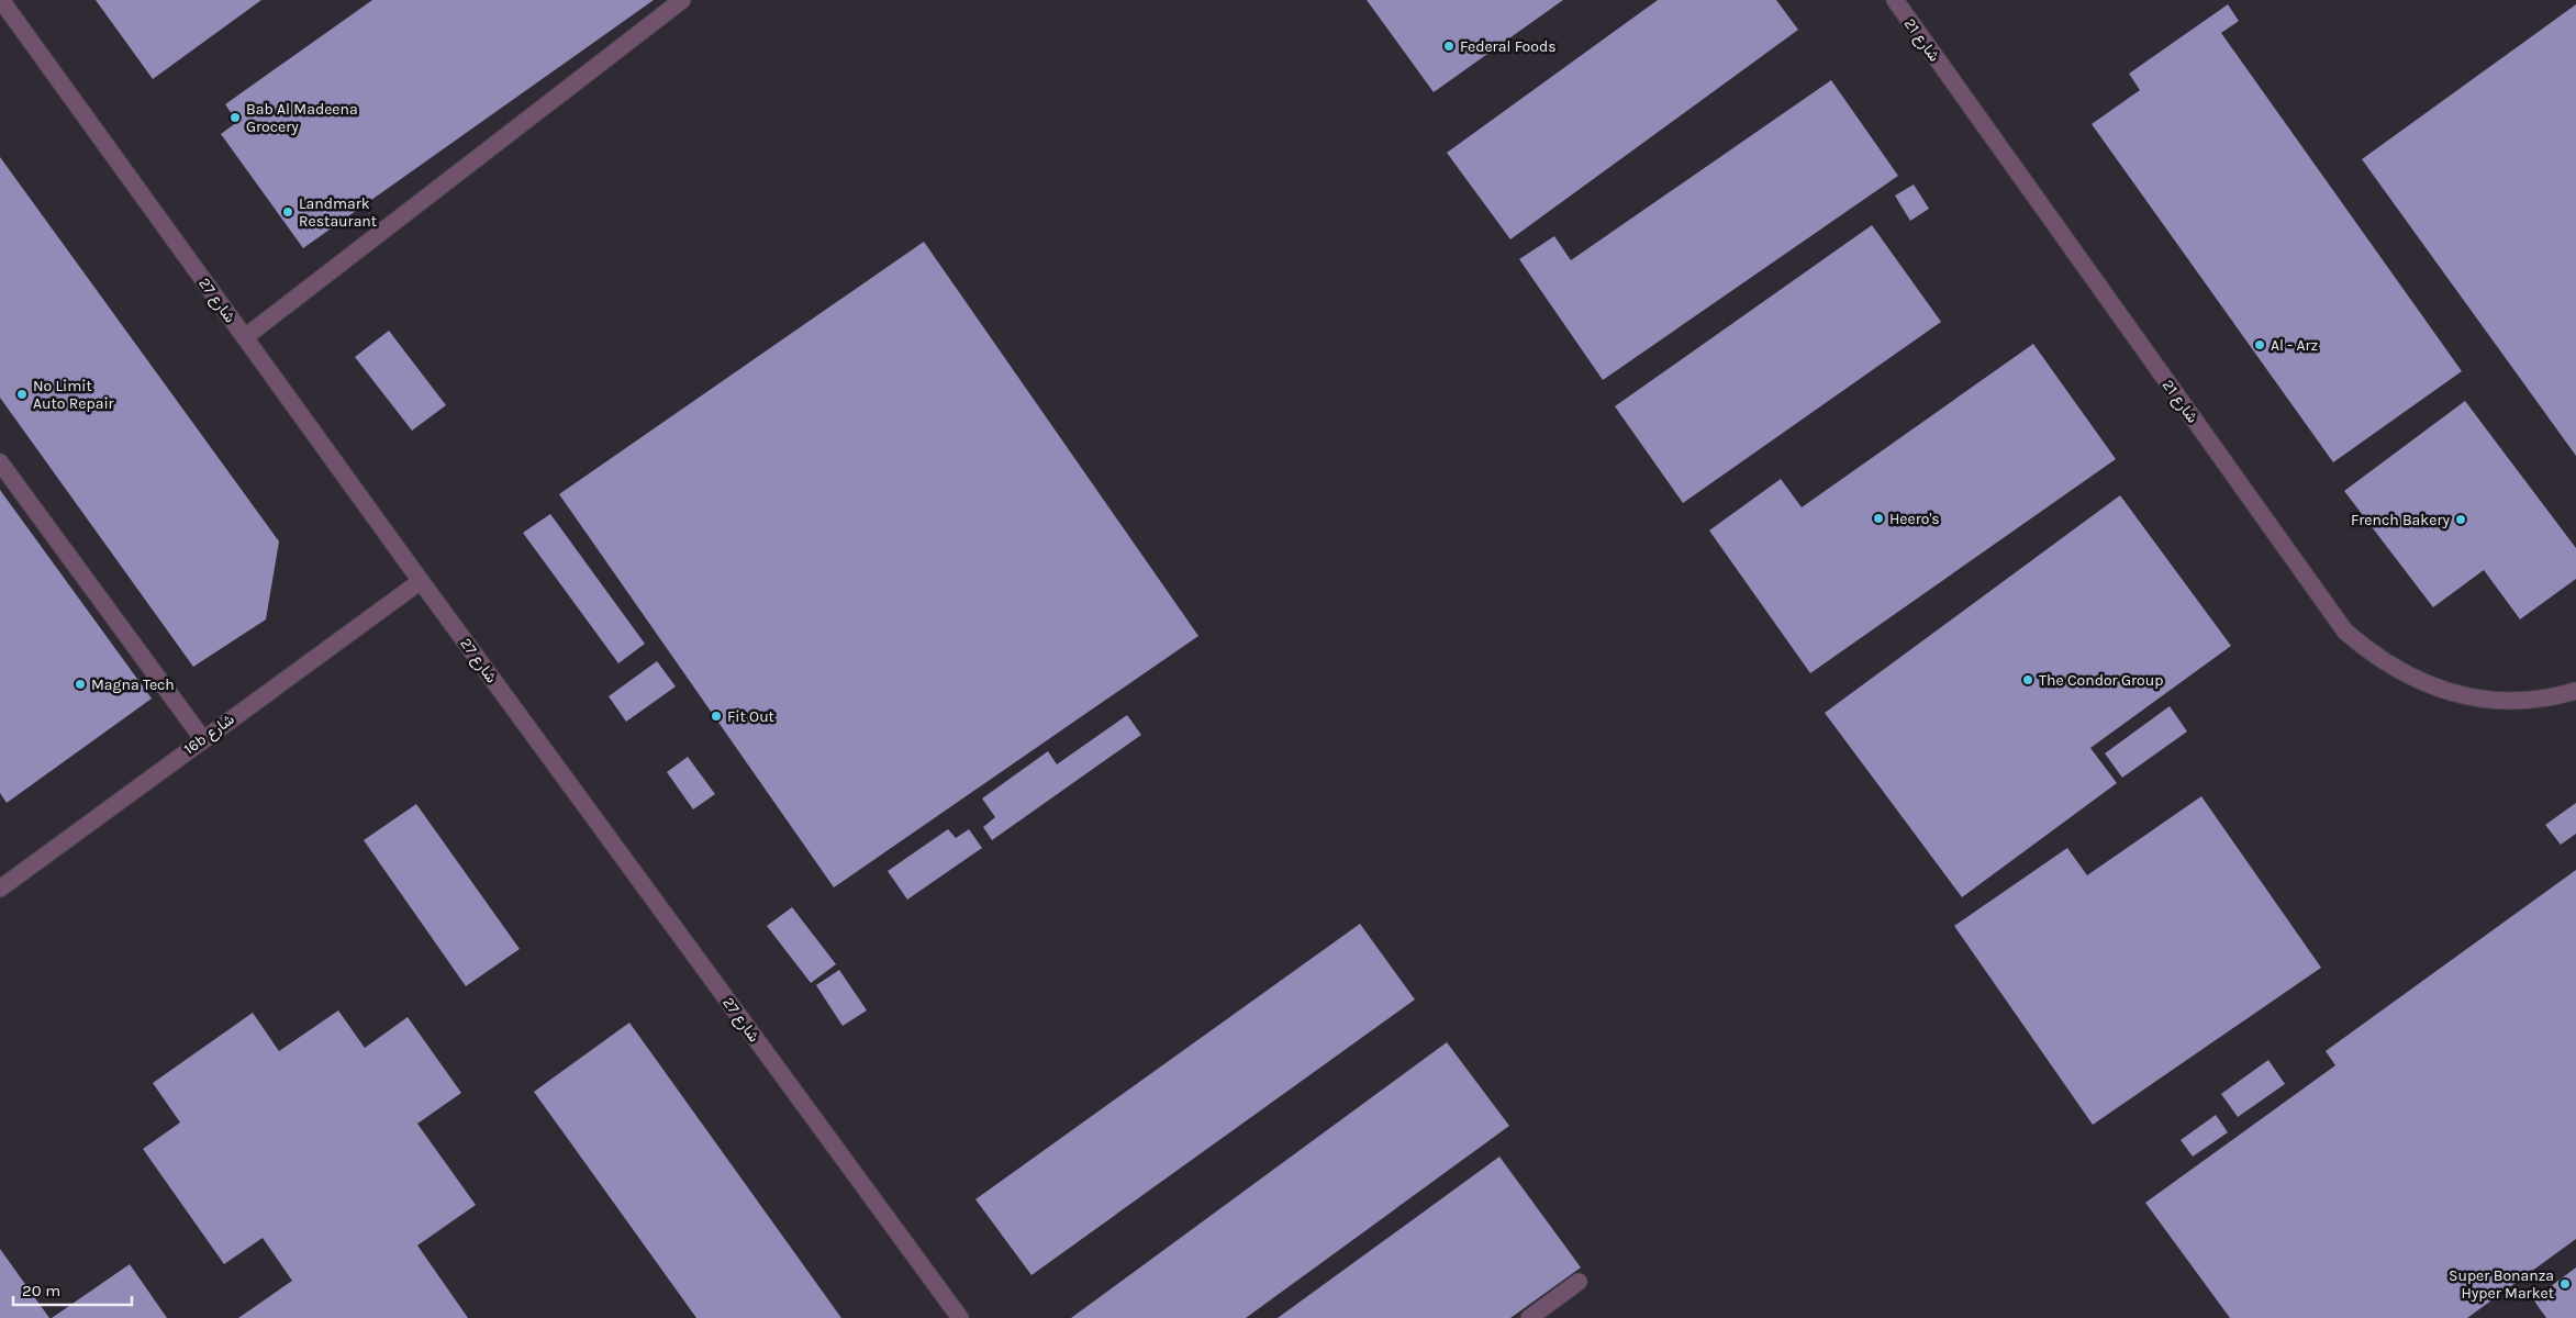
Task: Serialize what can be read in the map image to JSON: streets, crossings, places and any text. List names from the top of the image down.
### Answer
{
  "streets": {
    "lane": ["شارع 21", "شارع 27", "16b شارع"]
  },
  "crossings": [
    ["شارع 27", "16b شارع"]
  ],
  "places": [
    "Federal Foods",
    "Bab Al Madeena Grocery",
    "Landmark Restaurant",
    "Al - Arz",
    "No Limit Auto Repair",
    "Heero's",
    "French Bakery",
    "The Condor Group",
    "Magna Tech",
    "Fit Out",
    "Super Bonanza Hyper Market"
  ],
  "scale_bar": "20 m"
}
